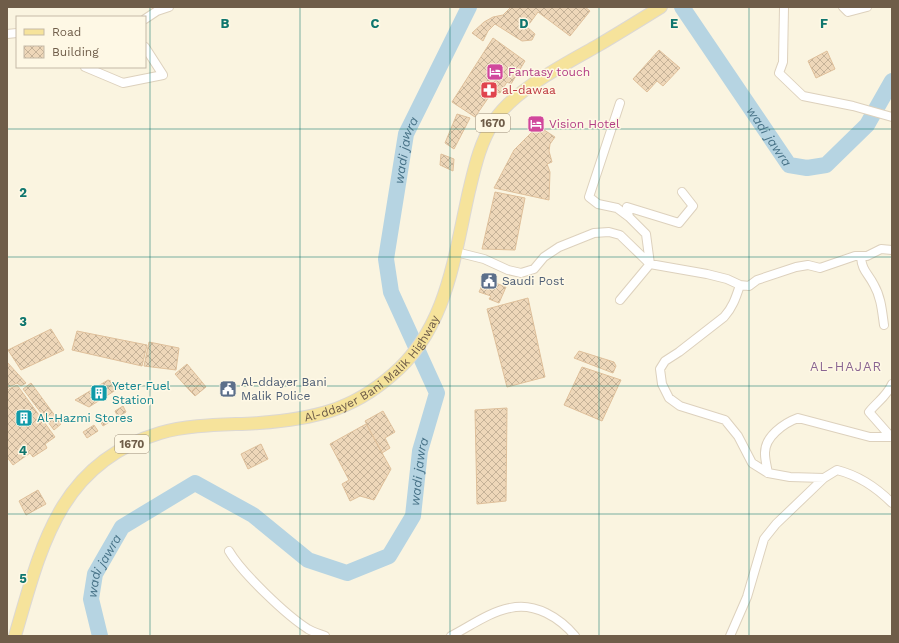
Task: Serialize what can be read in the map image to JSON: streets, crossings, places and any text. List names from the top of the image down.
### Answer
{
  "streets": {
    "main road": ["1670", "Al-ddayer Bani Malik Highway"]
  },
  "districts": ["AL-HAJAR"],
  "water": ["wadi jawra"],
  "places": {
    "hotel": ["Fantasy touch", "Vision Hotel"],
    "pharmacy": ["al-dawaa"],
    "public building": ["Saudi Post", "Al-ddayer Bani Malik Police"],
    "building": ["Yeter Fuel Station", "Al-Hazmi Stores"]
  },
  "legend": ["Road", "Building"],
  "grid": {
    "columns": [
      "B",
      "C",
      "D",
      "E",
      "F"
    ],
    "rows": [
      "2",
      "3",
      "4",
      "5"
    ]
  }
}
